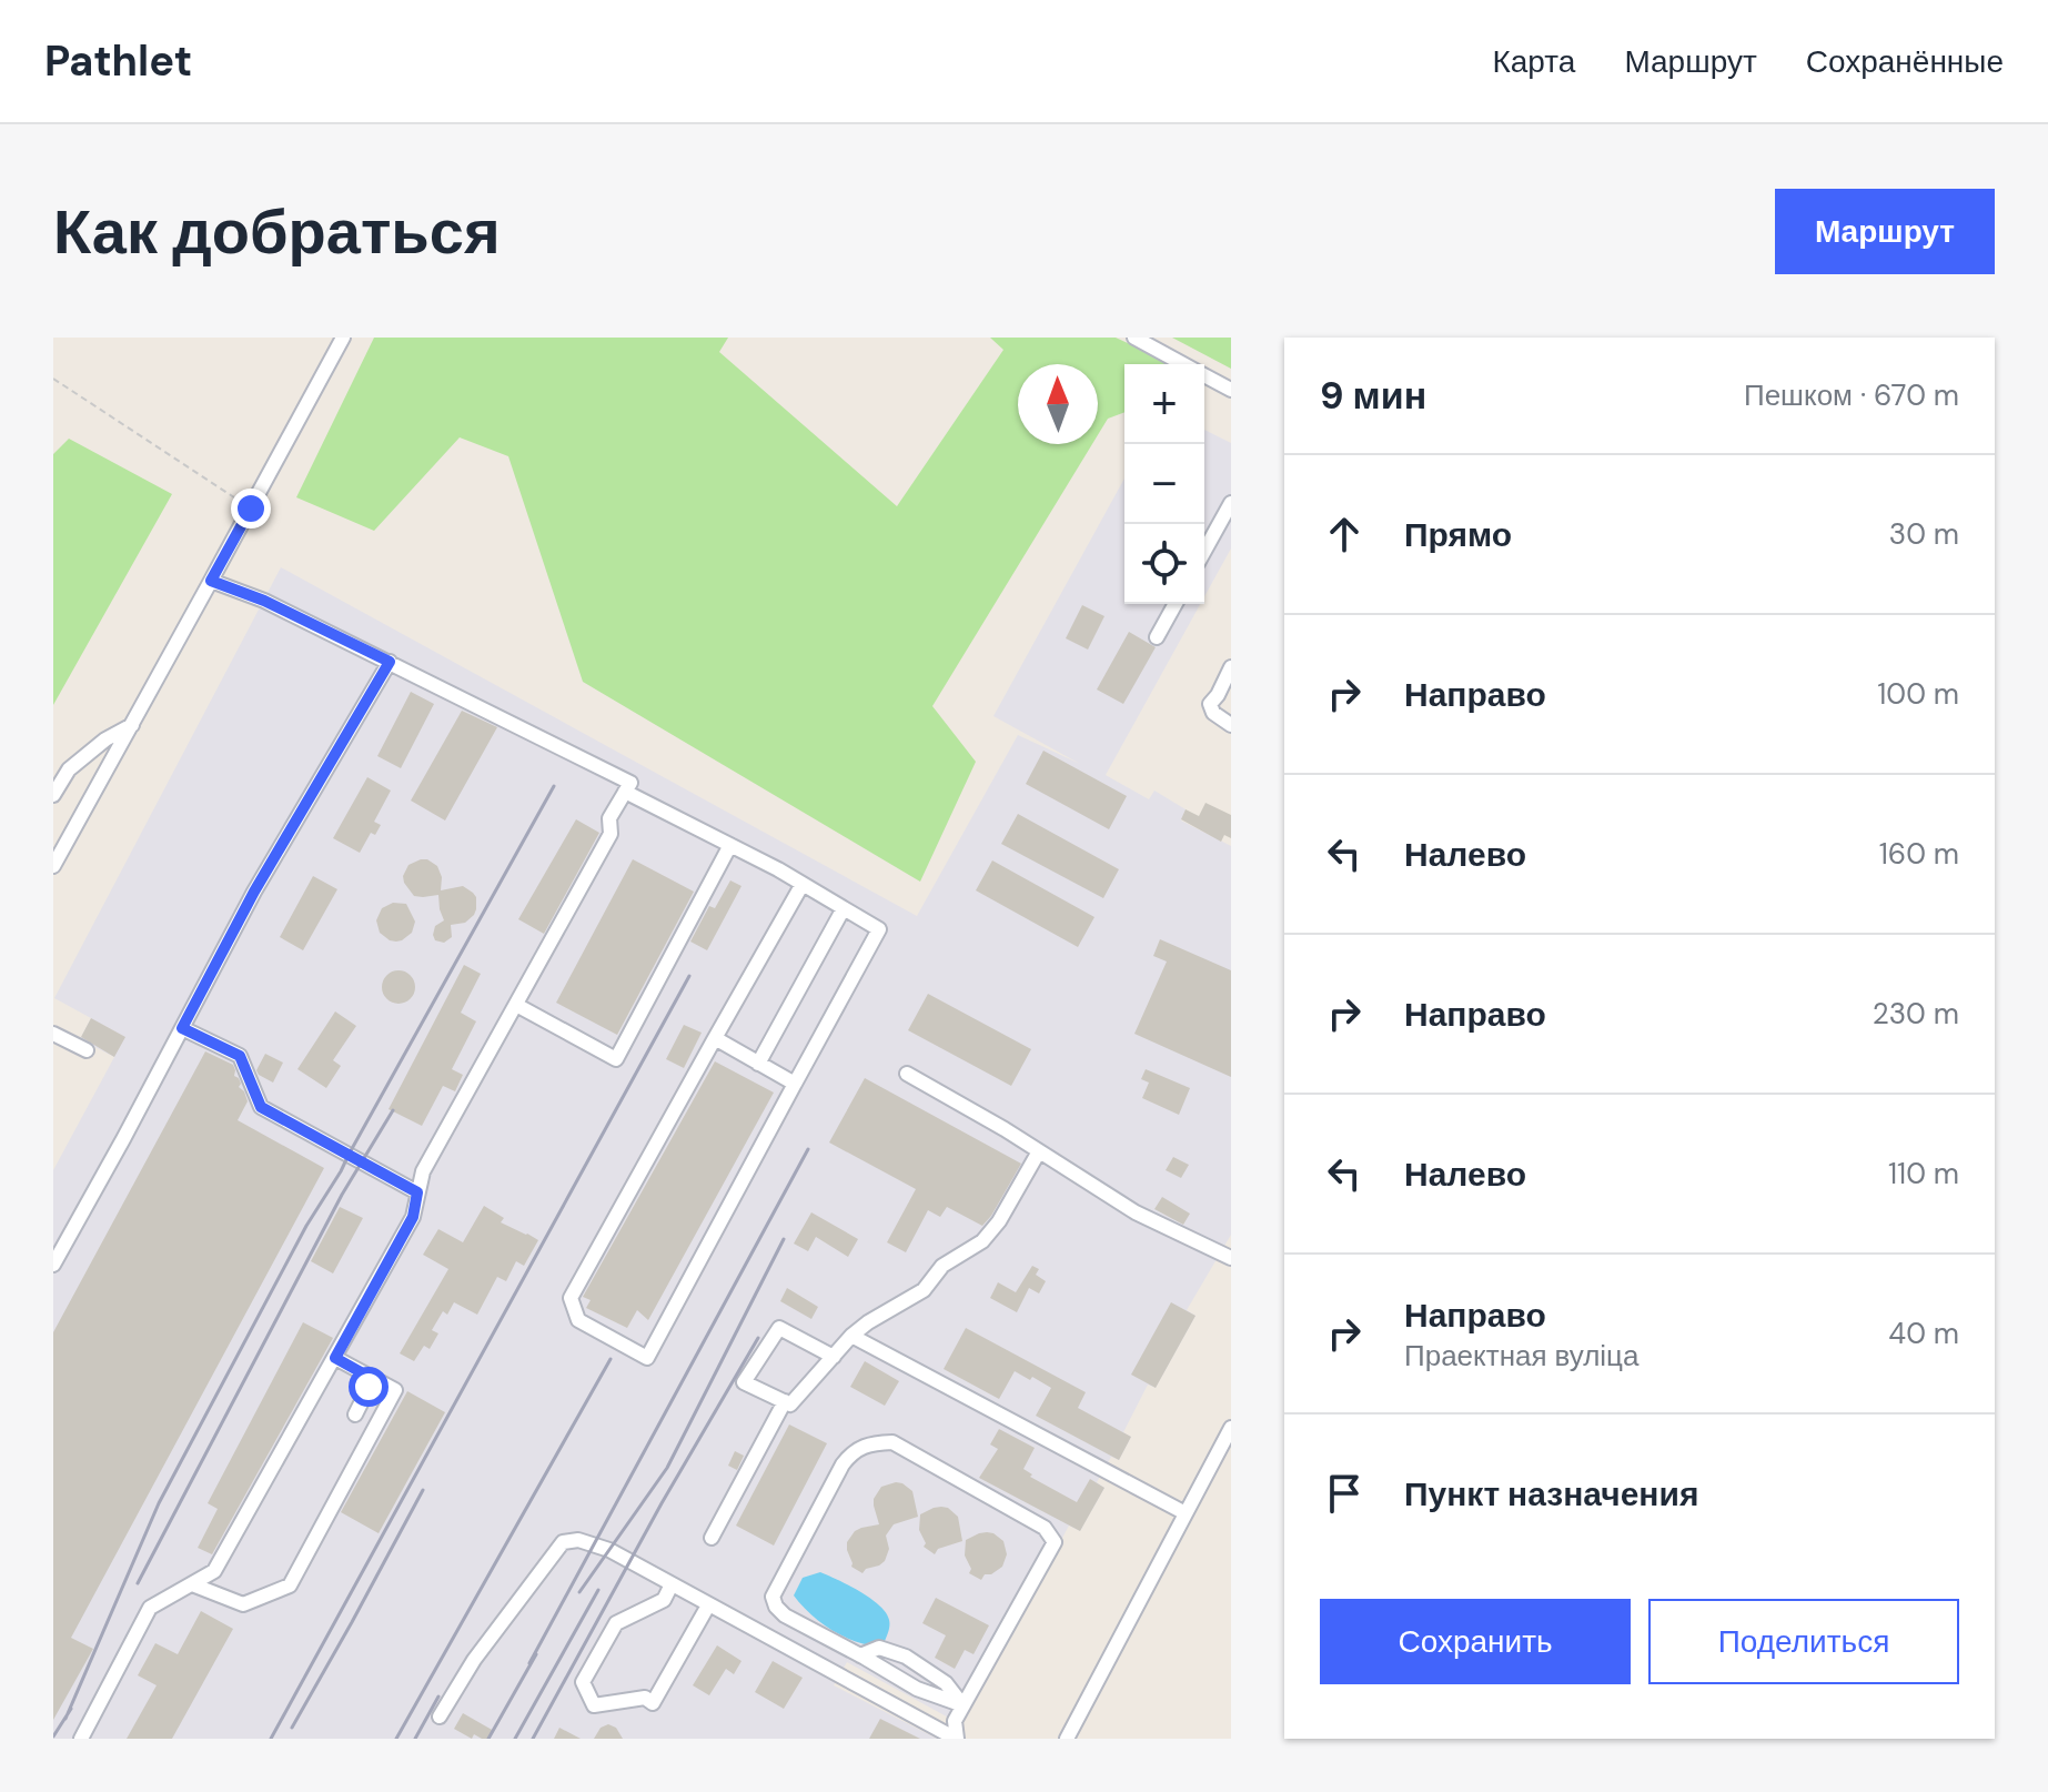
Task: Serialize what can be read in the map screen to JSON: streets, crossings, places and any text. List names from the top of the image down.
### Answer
{
  "north": "top",
  "page": {
    "header": "Pathlet",
    "nav": ["Карта", "Маршрут", "Сохранённые"],
    "buttons": [
      "Маршрут",
      ["Сохранить", "Поделиться"]
    ],
    "title": "Как добраться",
    "heading": ["9 мин", "Пешком · 670 m"],
    "map_buttons": ["+", "−"],
    "list": [
      ["Прямо", "30 m"],
      ["Направо", "100 m"],
      ["Налево", "160 m"],
      ["Направо", "230 m"],
      ["Налево", "110 m"],
      ["Направо", "Праектная вуліца", "40 m"],
      "Пункт назначения"
    ]
  }
}
